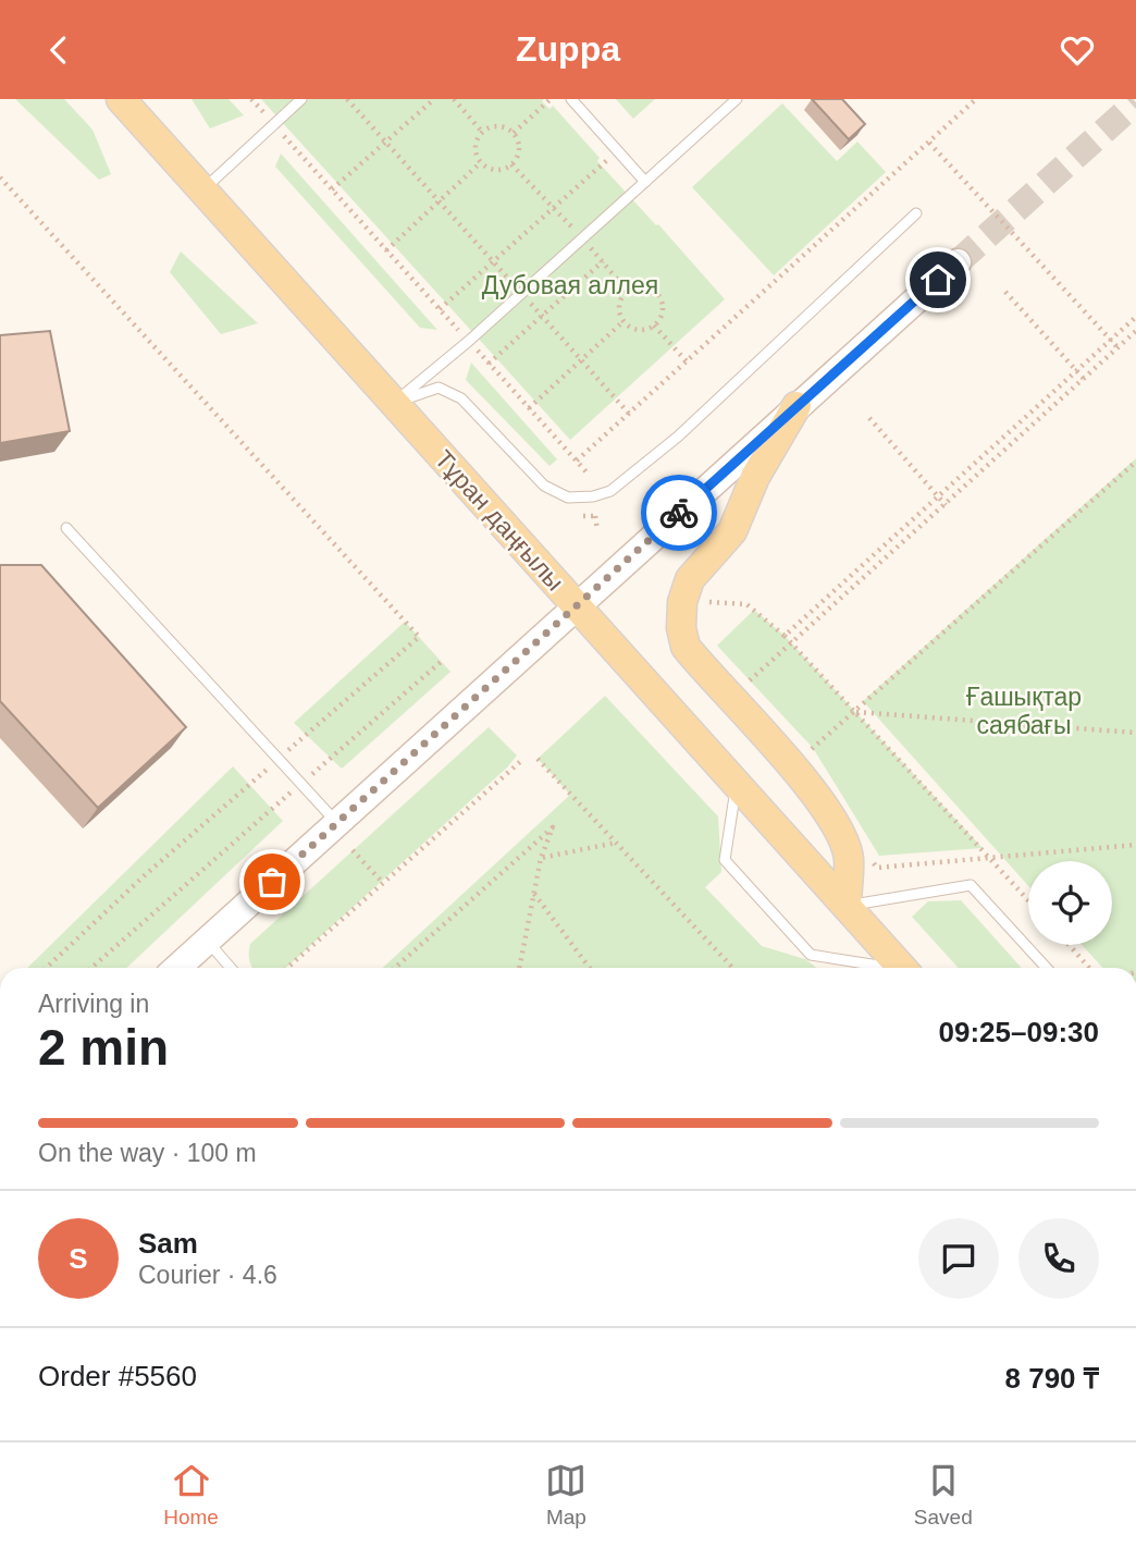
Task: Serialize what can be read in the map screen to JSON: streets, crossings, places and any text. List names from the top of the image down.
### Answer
{
  "streets": {
    "main road": ["Тұран даңғылы"]
  },
  "parks": ["Дубовая аллея", "Ғашықтар саябағы"],
  "page": {
    "header": "Zuppa",
    "heading": ["2 min", "Arriving in", "09:25–09:30"],
    "panel": [
      "Sam",
      "Courier · 4.6",
      "Order #5560",
      "8 790 ₸"
    ],
    "bar": "On the way · 100 m",
    "round": "S",
    "tabs": ["Home", "Map", "Saved"]
  }
}
